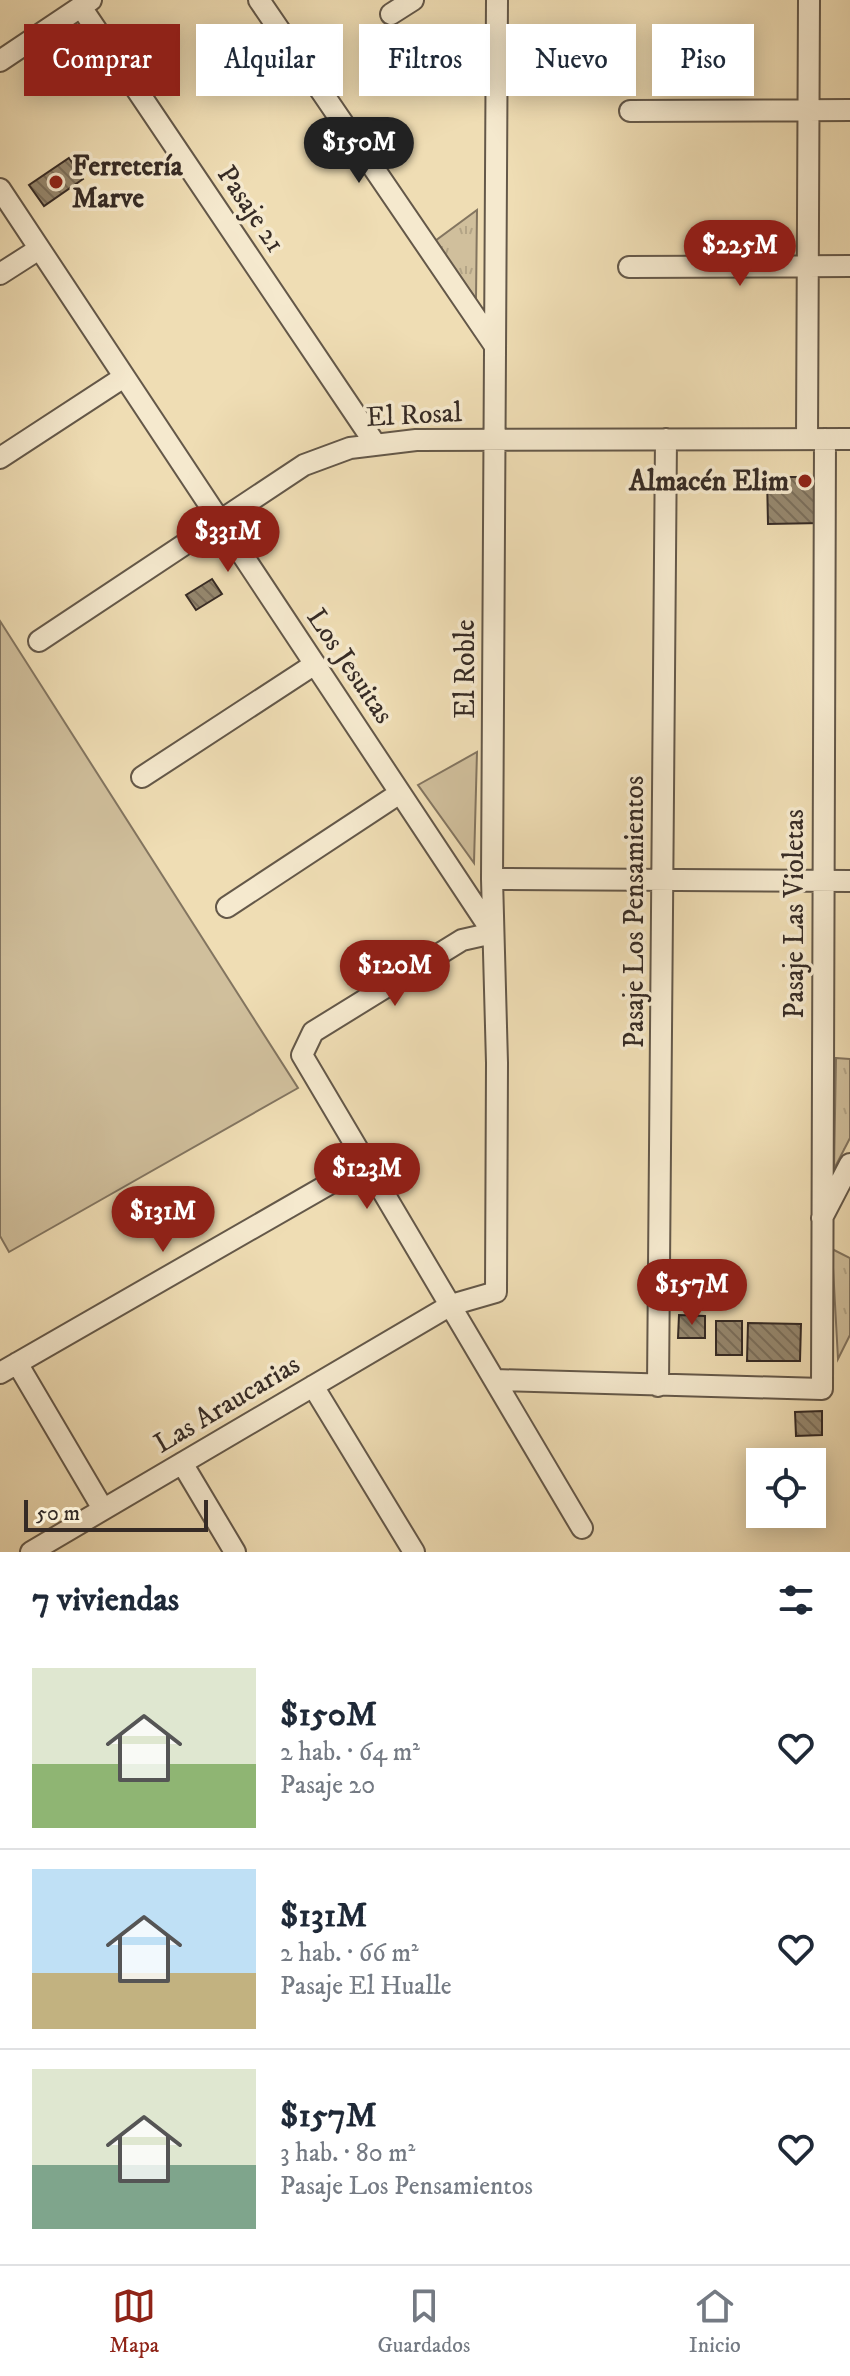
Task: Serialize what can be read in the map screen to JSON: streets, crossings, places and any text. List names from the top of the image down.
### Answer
{
  "streets": {
    "street": [
      "Pasaje 21",
      "El Rosal",
      "Los Jesuitas",
      "El Roble",
      "Pasaje Los Pensamientos",
      "Pasaje Las Violetas",
      "Las Araucarias"
    ]
  },
  "crossings": [
    ["Pasaje 21", "El Rosal"],
    ["El Rosal", "Los Jesuitas"],
    ["El Rosal", "El Roble"],
    ["El Rosal", "Pasaje Los Pensamientos"],
    ["El Rosal", "Pasaje Las Violetas"],
    ["Los Jesuitas", "El Roble"],
    ["El Roble", "Las Araucarias"],
    ["Pasaje Los Pensamientos", "Pasaje Las Violetas"]
  ],
  "places": ["Ferretería Marve", "Almacén Elim"],
  "scale_bar": "50 m",
  "page": {
    "chip": [
      "Comprar",
      "Alquilar",
      "Filtros",
      "Nuevo",
      "Piso"
    ],
    "price": [
      "$150M",
      "$225M",
      "$331M",
      "$120M",
      "$123M",
      "$131M",
      "$157M"
    ],
    "scale": "50 m",
    "heading": "7 viviendas",
    "list": [
      {
        "name": "$150M",
        "note": "2 hab. · 64 m² · Pasaje 20"
      },
      {
        "name": "$131M",
        "note": "2 hab. · 66 m² · Pasaje El Hualle"
      },
      {
        "name": "$157M",
        "note": "3 hab. · 80 m² · Pasaje Los Pensamientos"
      }
    ],
    "tabs": ["Mapa", "Guardados", "Inicio"]
  }
}
